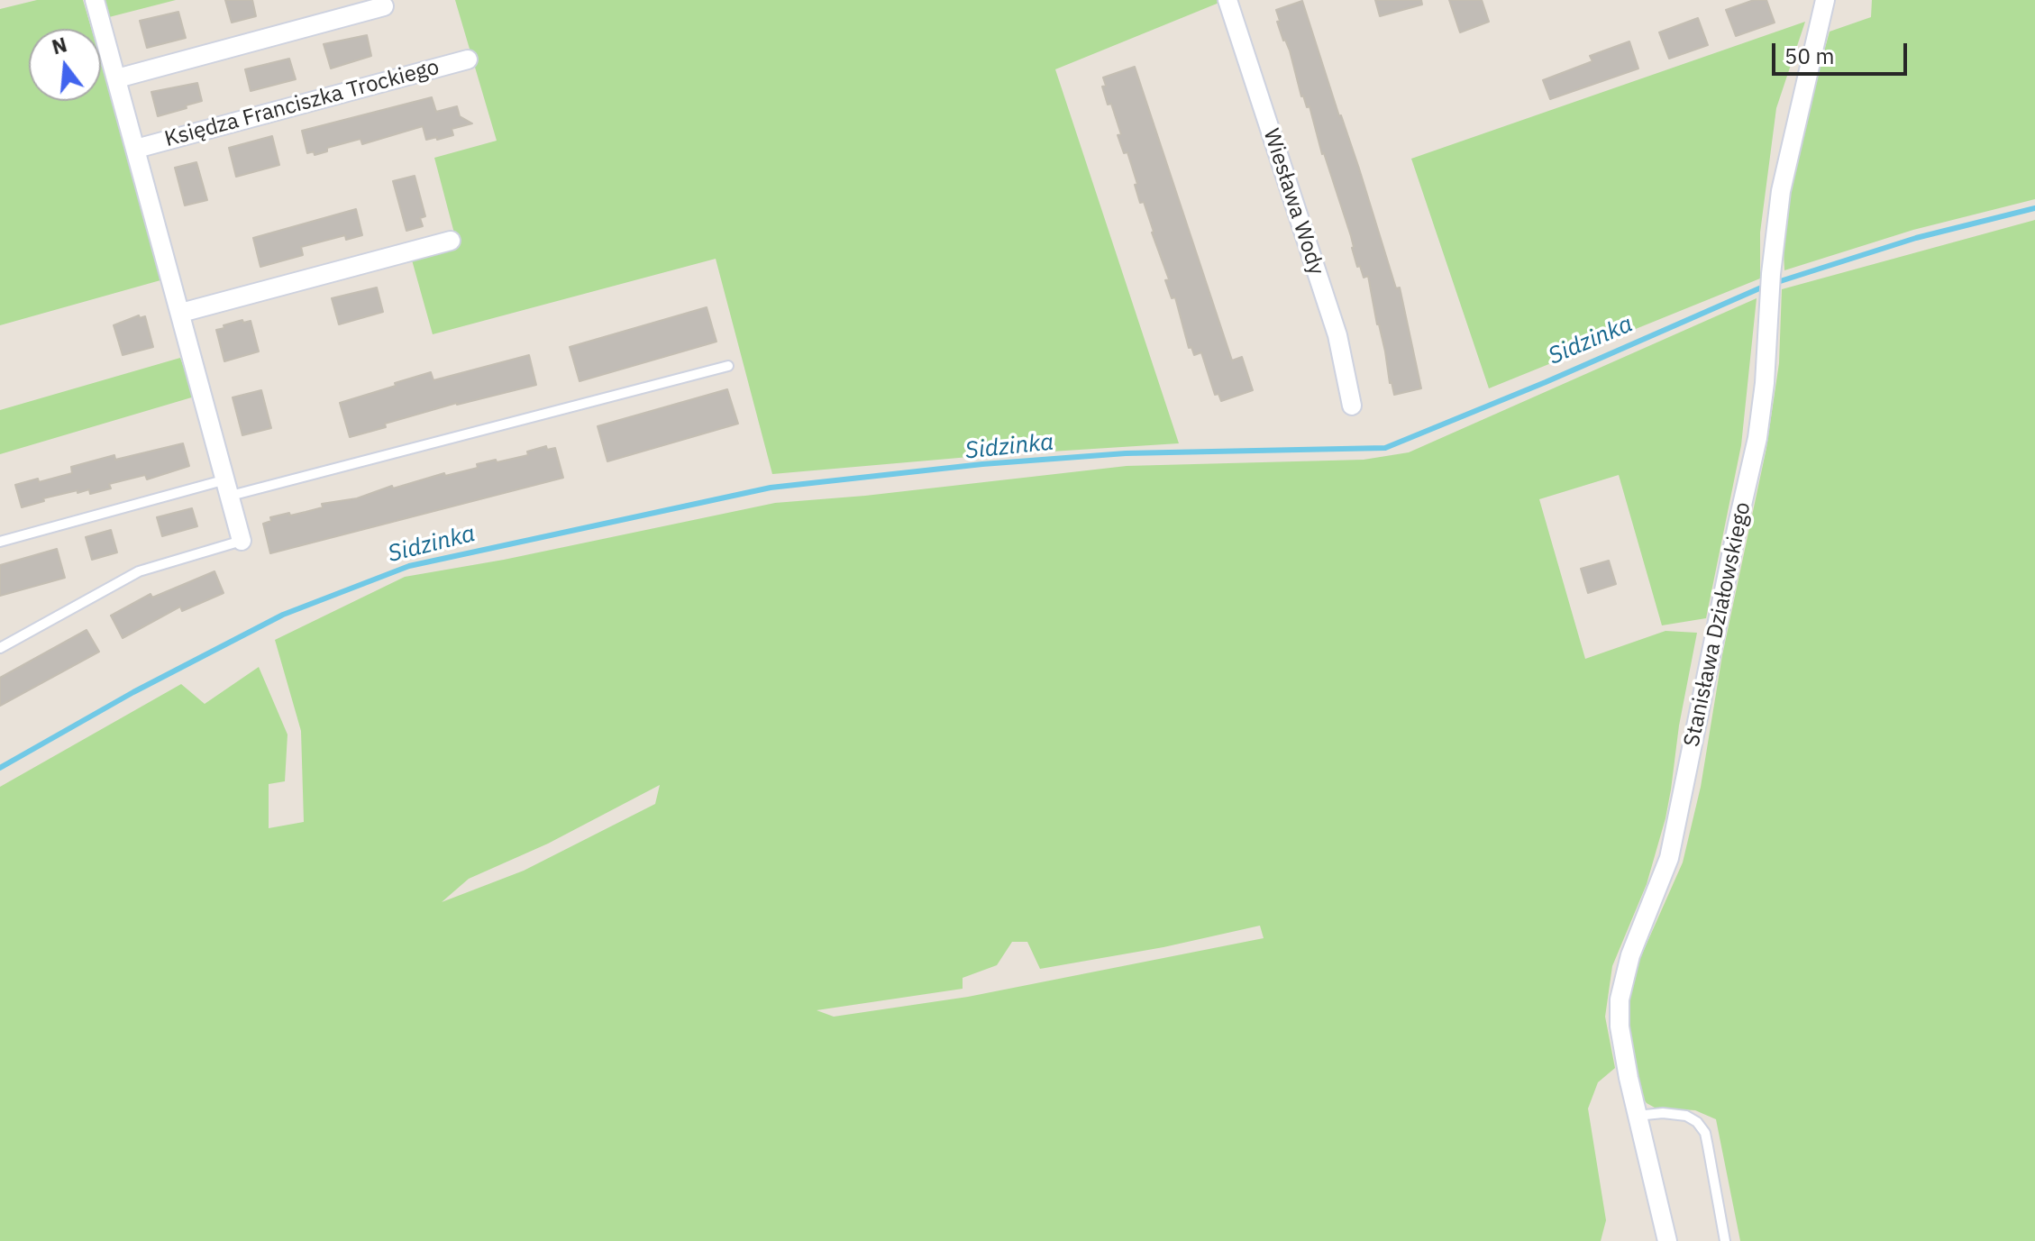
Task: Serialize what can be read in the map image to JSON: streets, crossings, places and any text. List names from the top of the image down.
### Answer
{
  "streets": {
    "street": ["Księdza Franciszka Trockiego", "Wiesława Wody", "Stanisława Działowskiego"]
  },
  "water": ["Sidzinka"],
  "scale_bar": "50 m",
  "north": "top"
}
